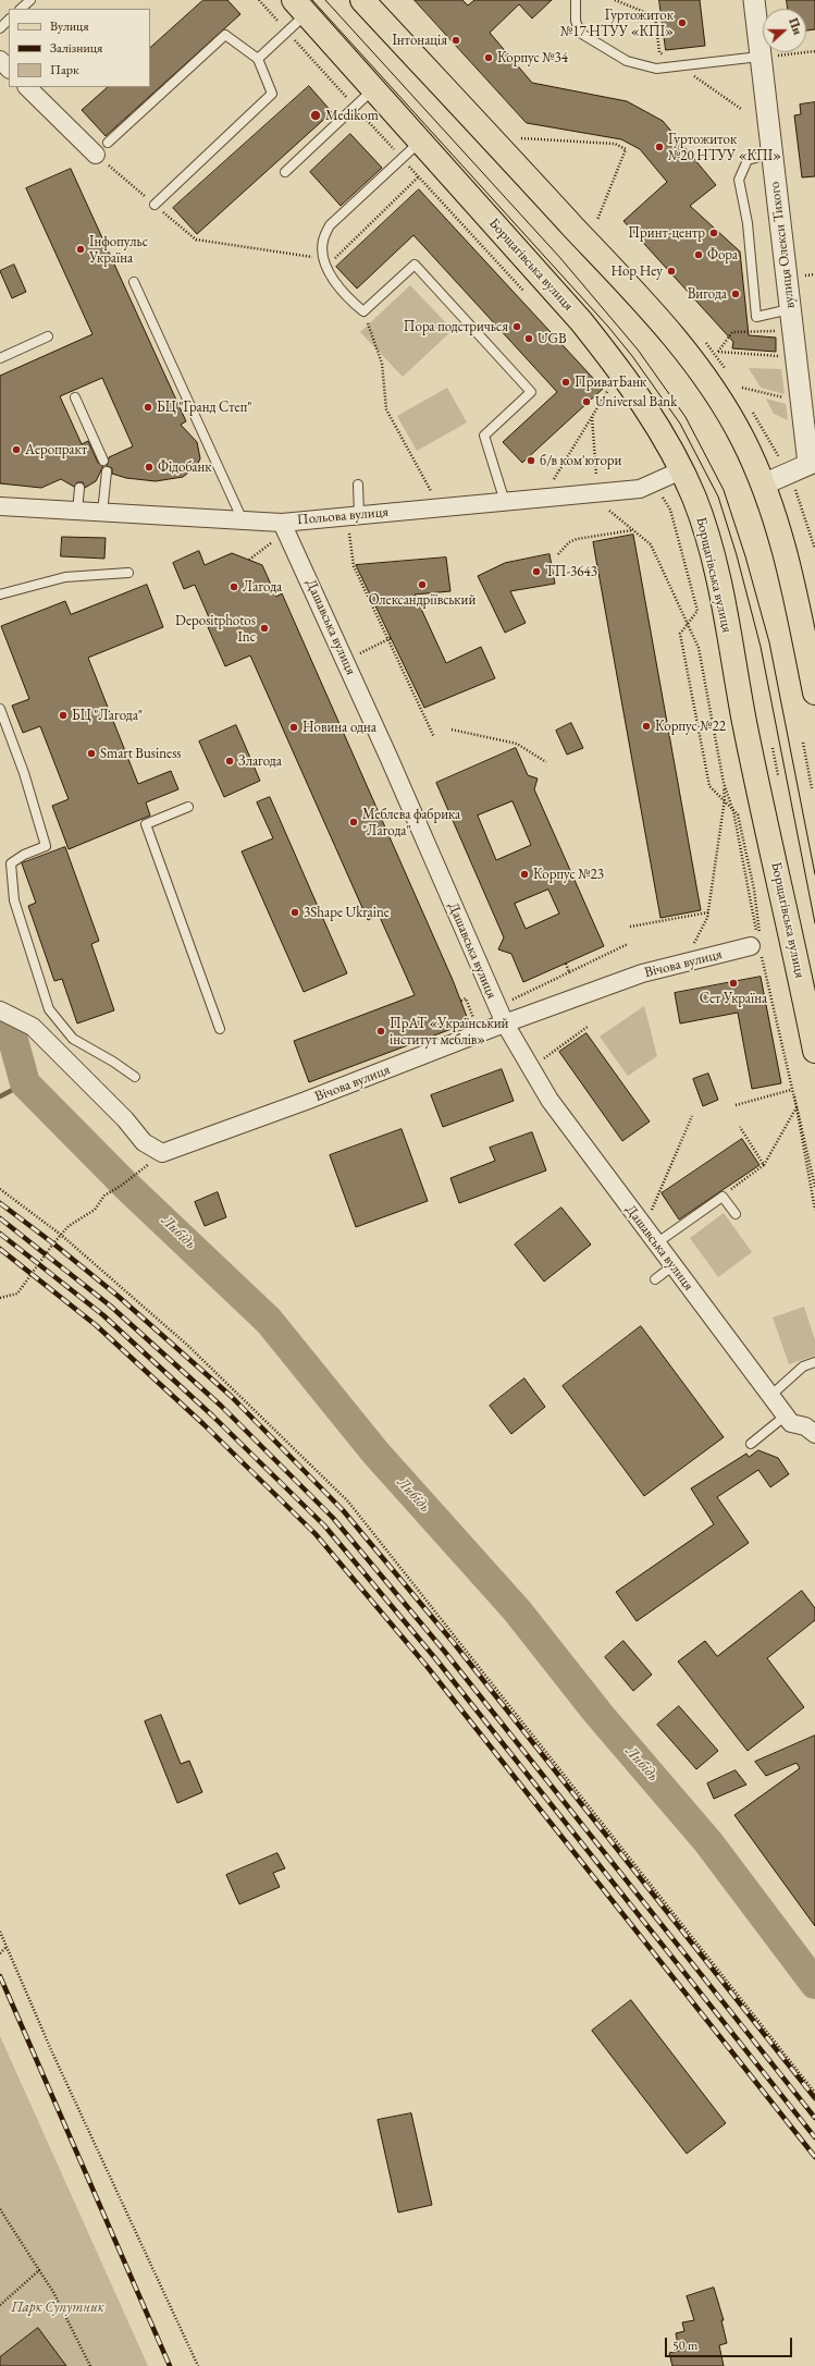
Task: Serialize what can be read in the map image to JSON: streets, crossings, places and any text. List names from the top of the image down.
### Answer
{
  "streets": {
    "main road": ["Борщагівська вулиця"],
    "street": [
      "вулиця Олекси Тихого",
      "Польова вулиця",
      "Дашавська вулиця",
      "Вічова вулиця"
    ]
  },
  "crossings": [
    ["Борщагівська вулиця", "Польова вулиця"],
    ["Польова вулиця", "Дашавська вулиця"],
    ["Дашавська вулиця", "Вічова вулиця"]
  ],
  "water": ["Либідь"],
  "parks": ["Парк Супутник"],
  "places": [
    "Гуртожиток №17 НТУУ «КПІ»",
    "Інтонація",
    "Корпус №34",
    "Medikom",
    "Гуртожиток №20 НТУУ «КПІ»",
    "Принт-центр",
    "Інфопульс Україна",
    "Фора",
    "Hop Hey",
    "Вигода",
    "Пора подстричься",
    "UGB",
    "ПриватБанк",
    "Universal Bank",
    "БЦ \"Гранд Степ\"",
    "Аеропракт",
    "б/в ком'ютори",
    "Фідобанк",
    "ТП-3643",
    "Олександріївський",
    "Лагода",
    "Depositphotos Inc",
    "БЦ \"Лагода\"",
    "Корпус №22",
    "Новина одна",
    "Smart Business",
    "Злагода",
    "Меблева фабрика \"Лагода\"",
    "Корпус №23",
    "3Shape Ukraine",
    "Сет Україна",
    "ПрАТ «Український інститут меблів»"
  ],
  "legend": ["Вулиця", "Залізниця", "Парк"],
  "scale_bar": "50 m",
  "north": "right"
}
